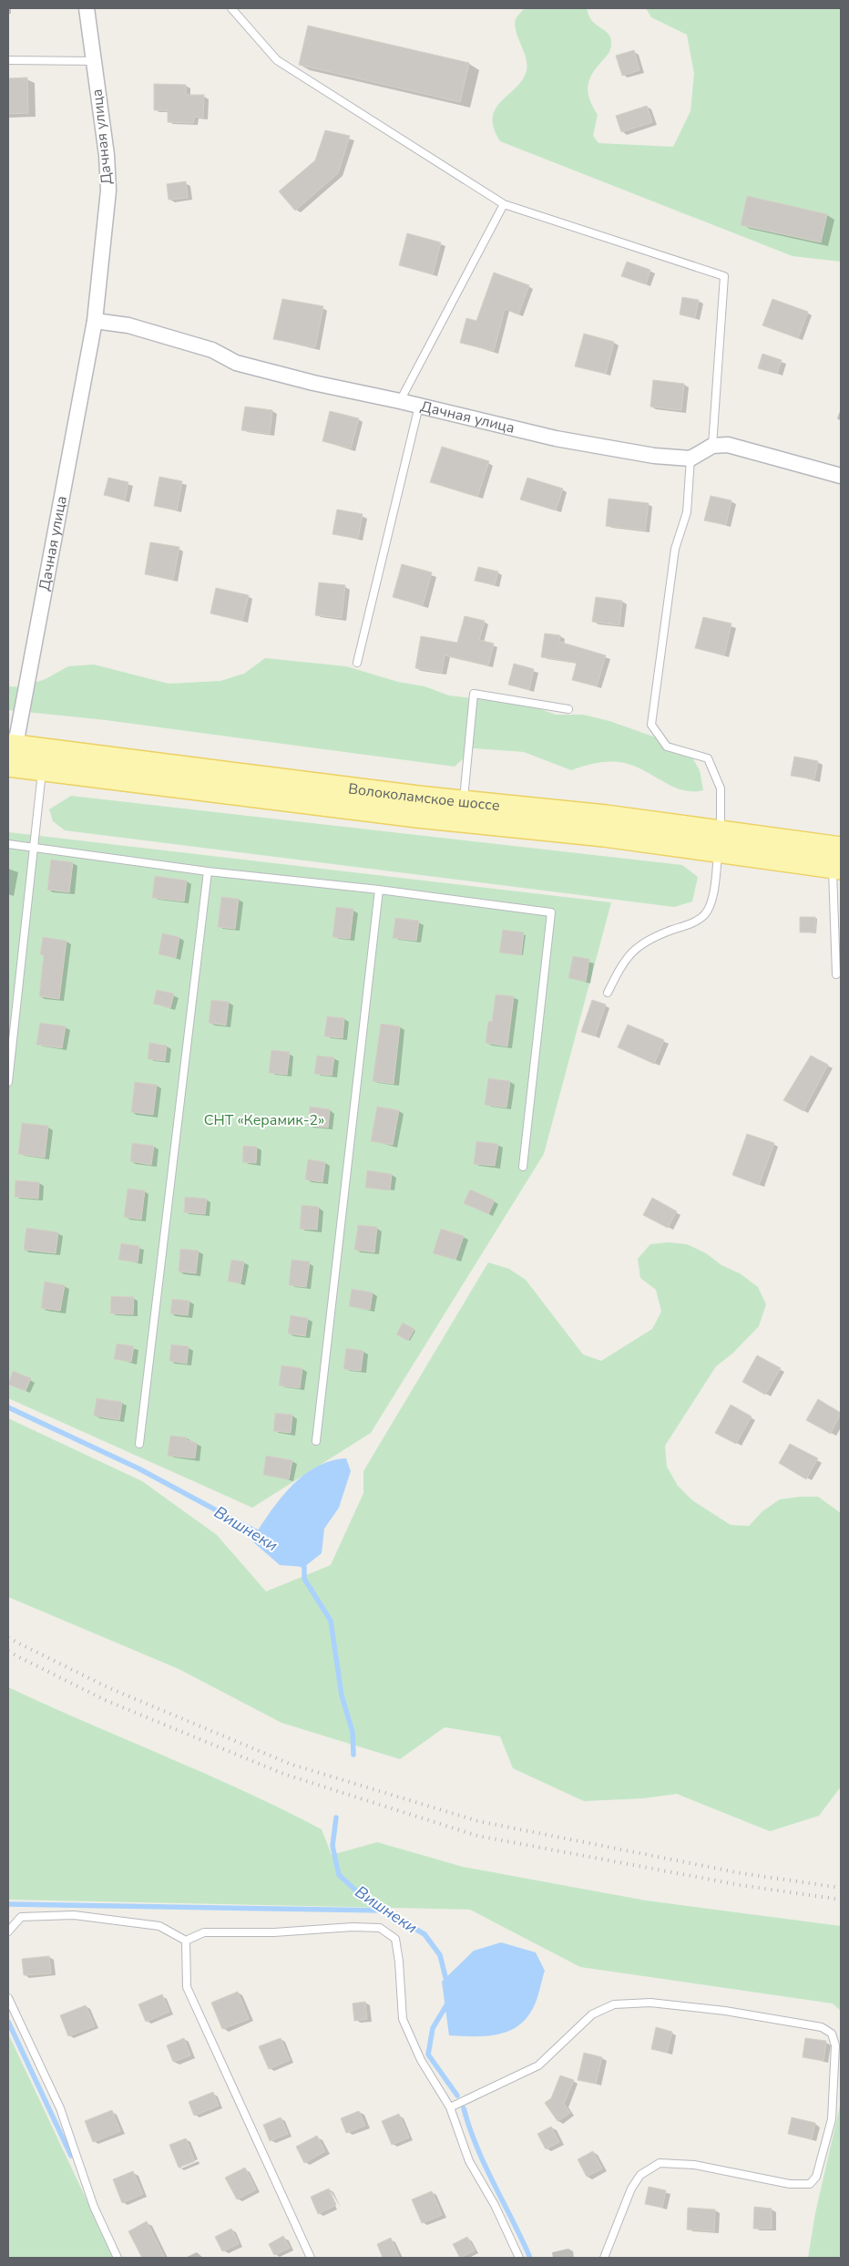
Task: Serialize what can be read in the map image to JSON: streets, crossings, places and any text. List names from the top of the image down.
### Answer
{
  "streets": {
    "main road": ["Волоколамское шоссе"],
    "street": ["Дачная улица"]
  },
  "crossings": [
    ["Дачная улица", "Волоколамское шоссе"]
  ],
  "water": ["Вишнеки"],
  "parks": ["СНТ «Керамик-2»"]
}
